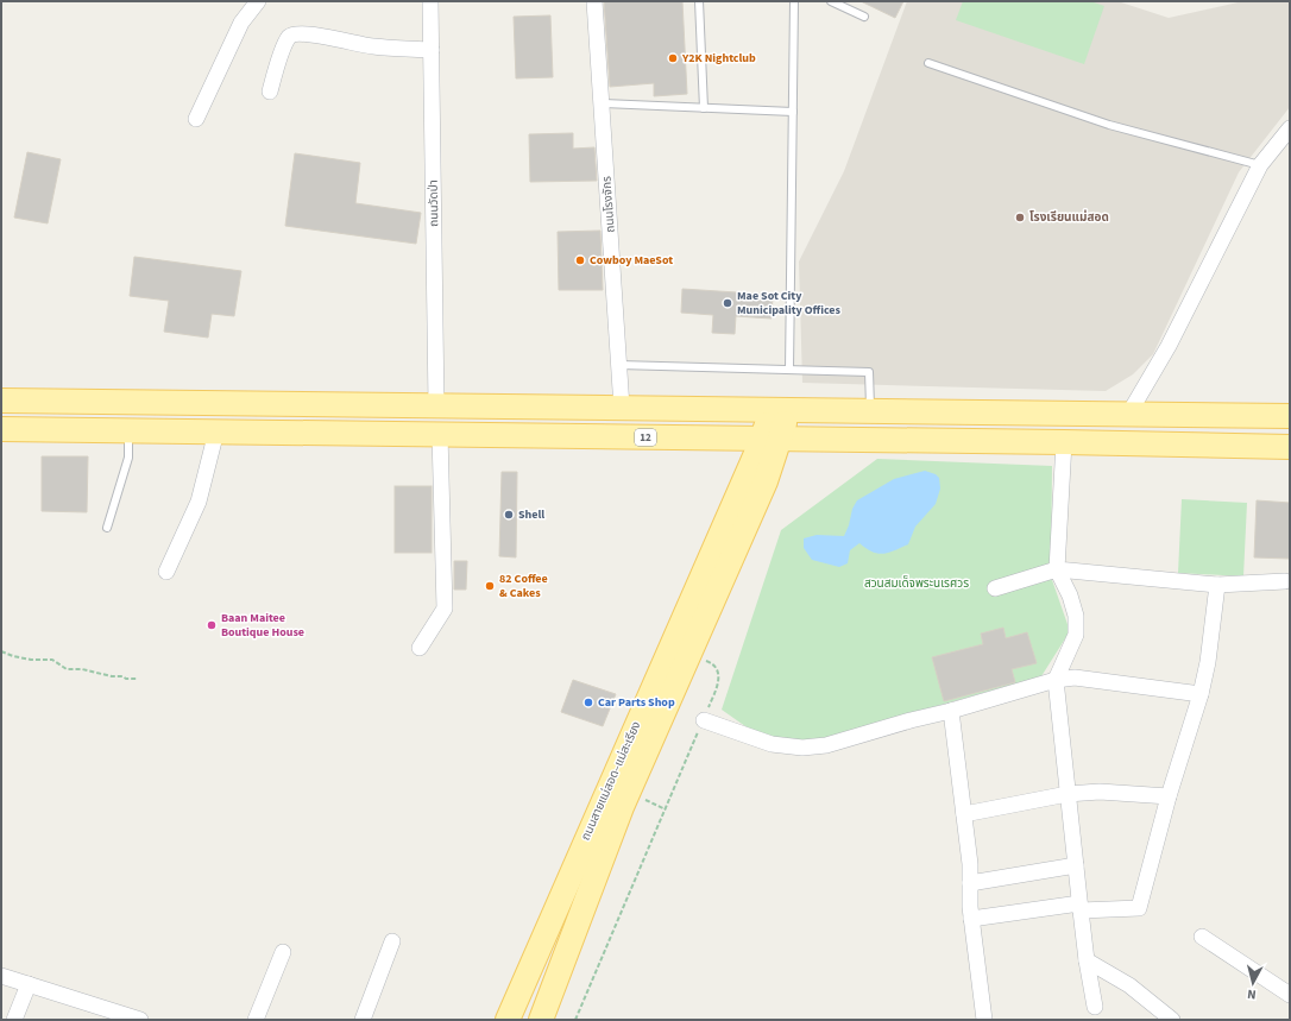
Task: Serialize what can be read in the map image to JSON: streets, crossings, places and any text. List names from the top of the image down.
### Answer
{
  "streets": {
    "main road": ["12", "ถนนสายแม่สอด–แม่สะเรียง"],
    "street": ["ถนนวัดป่า", "ถนนโรงจักร"]
  },
  "crossings": [
    ["12", "ถนนสายแม่สอด–แม่สะเรียง"]
  ],
  "parks": ["สวนสมเด็จพระนเรศวร"],
  "places": [
    "Y2K Nightclub",
    "โรงเรียนแม่สอด",
    "Cowboy MaeSot",
    "Mae Sot City Municipality Offices",
    "Shell",
    "82 Coffee & Cakes",
    "Baan Maitee Boutique House",
    "Car Parts Shop"
  ],
  "north": "bottom"
}
